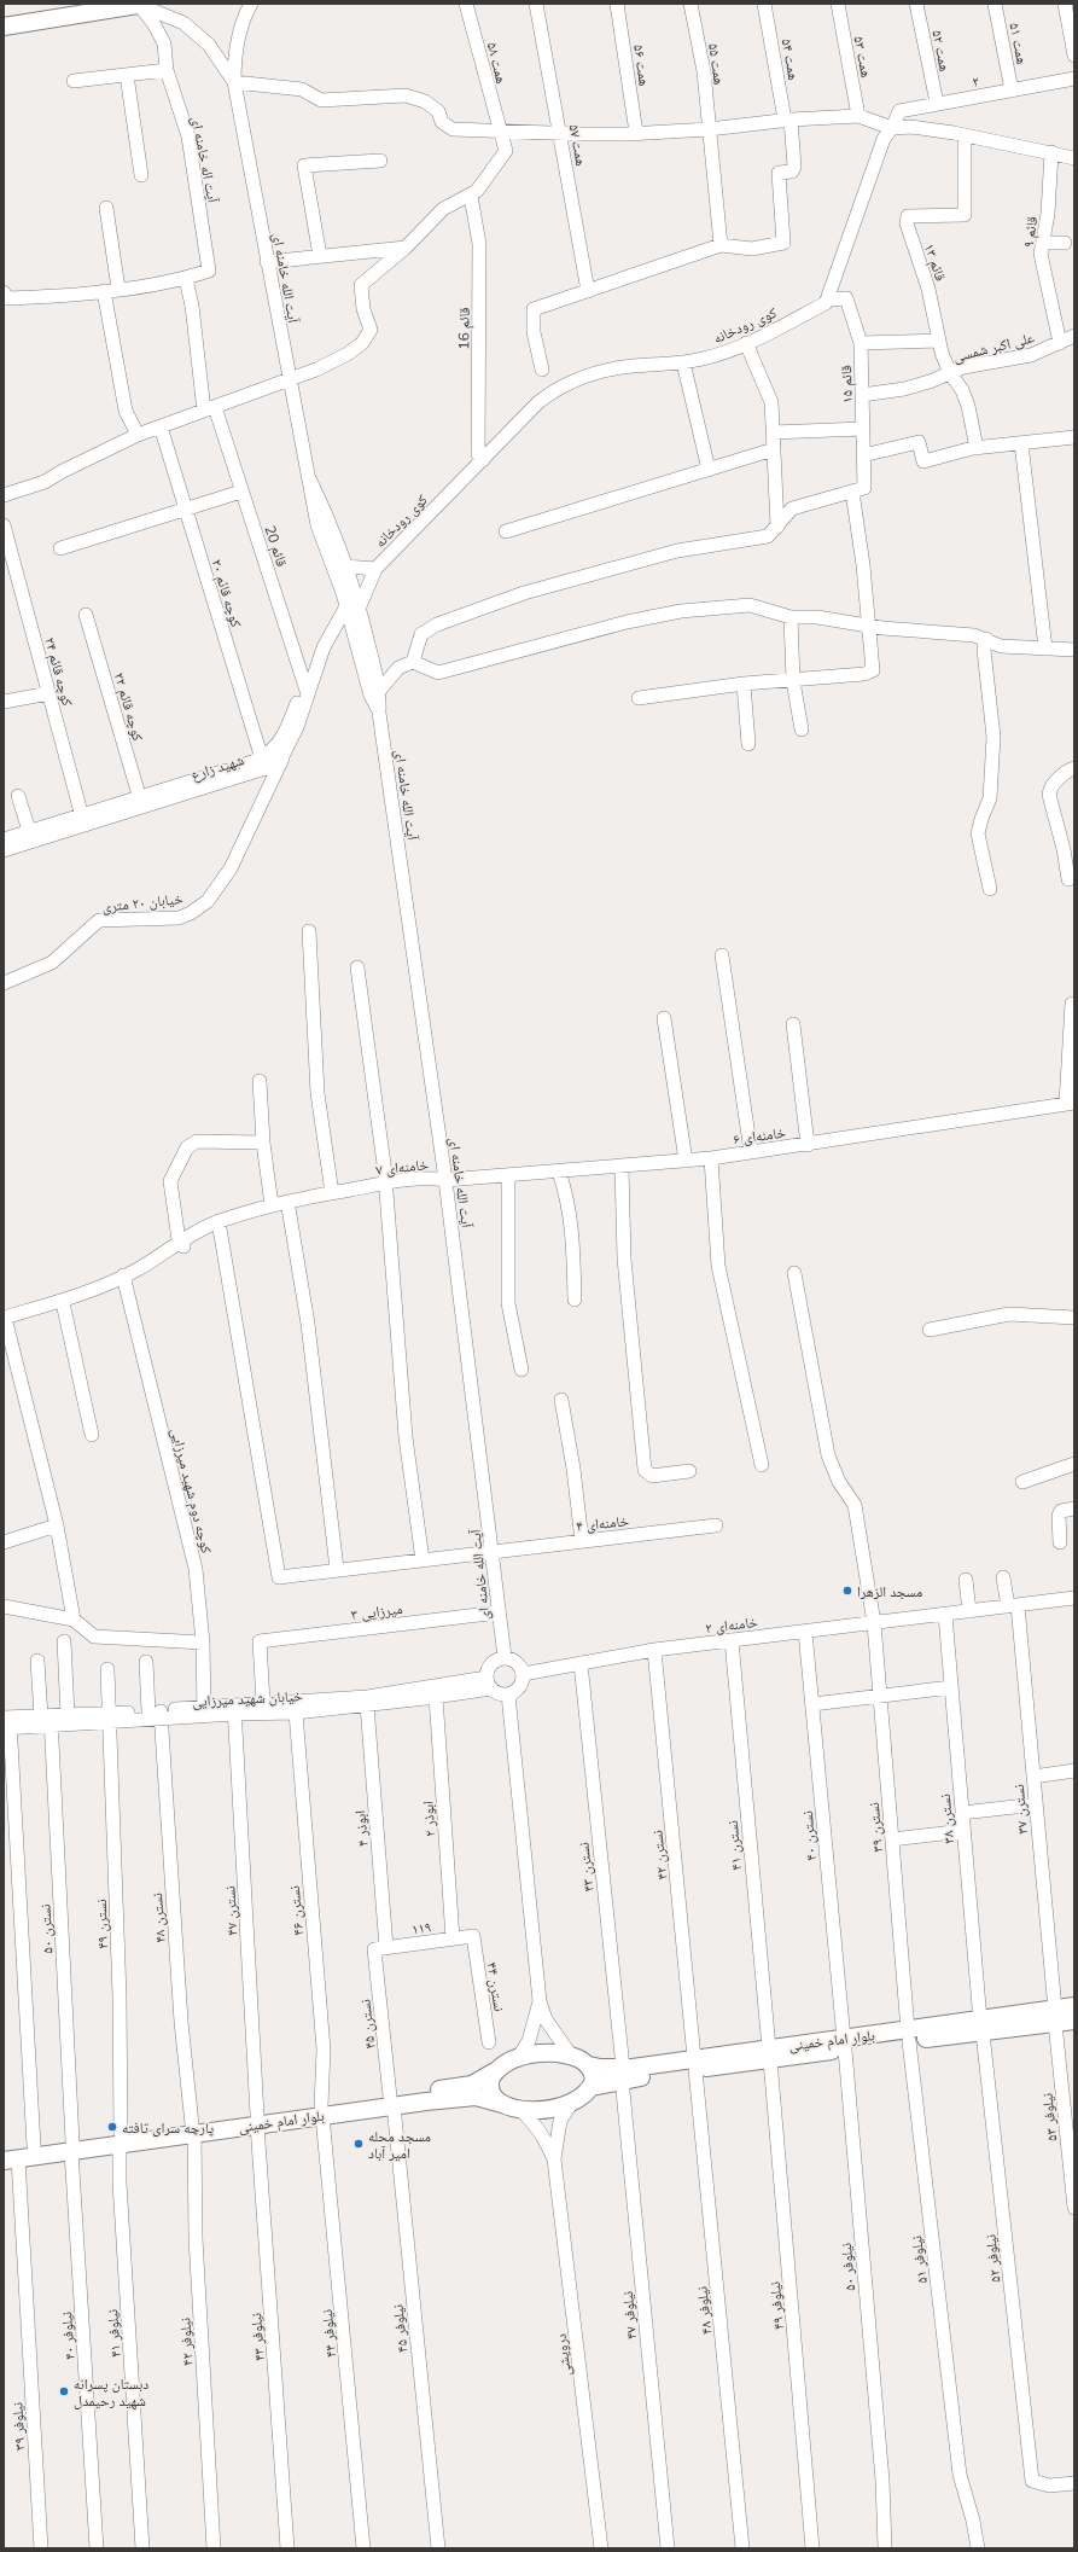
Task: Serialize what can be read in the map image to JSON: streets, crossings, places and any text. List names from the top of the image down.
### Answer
{
  "streets": {
    "main road": ["بلوار امام خمینی"],
    "street": [
      "همت ۵۱",
      "همت ۵۲",
      "همت ۵۳",
      "همت ۵۴",
      "همت ۵۸",
      "همت ۵۵",
      "همت ۵۶",
      "۲",
      "همت ۵۷",
      "آیت اله خامنه ای",
      "قائم ۹",
      "قائم ۱۳",
      "آیت الله خامنه ای",
      "کوی رودخانه",
      "قائم 16",
      "علی اکبر شمسی",
      "قائم ۱۵",
      "قائم 20",
      "کوچه قائم ۲۰",
      "کوچه قائم ۲۴",
      "کوچه قائم ۲۲",
      "شهید زارع",
      "خیابان ۲۰ متری",
      "خامنه‌ای ۶",
      "خامنه‌ای ۷",
      "کوچه دوم شهید میرزایی",
      "خامنه‌ای ۴",
      "میرزایی ۳",
      "خامنه‌ای ۲",
      "خیابان شهید میرزایی",
      "نسترن ۳۷",
      "ابوذر ۲",
      "نسترن ۳۸",
      "نسترن ۳۹",
      "ابوذر ۴",
      "نسترن ۴۰",
      "نسترن ۴۱",
      "نسترن ۴۲",
      "نسترن ۴۳",
      "نسترن ۴۷",
      "نسترن ۴۶",
      "نسترن ۴۸",
      "نسترن ۴۹",
      "۱۱۹",
      "نسترن ۵۰",
      "نسترن ۴۴",
      "نسترن ۴۵",
      "نیلوفر ۵۳",
      "نیلوفر ۵۲",
      "نیلوفر ۵۱",
      "نیلوفر ۵۰",
      "نیلوفر ۴۹",
      "نیلوفر ۴۸",
      "نیلوفر ۴۷",
      "نیلوفر ۴۵",
      "نیلوفر ۴۱",
      "نیلوفر ۴۴",
      "نیلوفر ۴۰",
      "نیلوفر ۴۳",
      "نیلوفر ۴۲",
      "درویشی",
      "نیلوفر ۳۹"
    ]
  },
  "crossings": [
    ["همت ۵۱", "۲"],
    ["همت ۵۲", "۲"],
    ["همت ۵۴", "همت ۵۵"],
    ["همت ۵۸", "قائم 16"],
    ["آیت اله خامنه ای", "قائم 20"],
    ["قائم ۹", "علی اکبر شمسی"],
    ["قائم ۱۳", "علی اکبر شمسی"],
    ["آیت الله خامنه ای", "شهید زارع"],
    ["آیت الله خامنه ای", "خامنه‌ای ۶"],
    ["آیت الله خامنه ای", "خامنه‌ای ۷"],
    ["آیت الله خامنه ای", "خامنه‌ای ۴"],
    ["آیت الله خامنه ای", "میرزایی ۳"],
    ["آیت الله خامنه ای", "خامنه‌ای ۲"],
    ["آیت الله خامنه ای", "خیابان شهید میرزایی"],
    ["کوی رودخانه", "قائم 16"],
    ["کوی رودخانه", "قائم ۱۵"],
    ["کوی رودخانه", "شهید زارع"],
    ["علی اکبر شمسی", "قائم ۱۵"],
    ["قائم 20", "شهید زارع"],
    ["کوچه قائم ۲۰", "شهید زارع"],
    ["کوچه قائم ۲۴", "شهید زارع"],
    ["کوچه قائم ۲۲", "شهید زارع"],
    ["شهید زارع", "خیابان ۲۰ متری"],
    ["خامنه‌ای ۶", "خامنه‌ای ۷"],
    ["خامنه‌ای ۷", "کوچه دوم شهید میرزایی"],
    ["خامنه‌ای ۷", "خامنه‌ای ۴"],
    ["کوچه دوم شهید میرزایی", "خیابان شهید میرزایی"],
    ["میرزایی ۳", "خیابان شهید میرزایی"],
    ["خامنه‌ای ۲", "خیابان شهید میرزایی"],
    ["خامنه‌ای ۲", "نسترن ۳۷"],
    ["خامنه‌ای ۲", "نسترن ۳۸"],
    ["خامنه‌ای ۲", "نسترن ۳۹"],
    ["خامنه‌ای ۲", "نسترن ۴۰"],
    ["خامنه‌ای ۲", "نسترن ۴۱"],
    ["خامنه‌ای ۲", "نسترن ۴۲"],
    ["خامنه‌ای ۲", "نسترن ۴۳"],
    ["خیابان شهید میرزایی", "ابوذر ۲"],
    ["خیابان شهید میرزایی", "ابوذر ۴"],
    ["خیابان شهید میرزایی", "نسترن ۴۷"],
    ["خیابان شهید میرزایی", "نسترن ۴۶"],
    ["خیابان شهید میرزایی", "نسترن ۴۸"],
    ["خیابان شهید میرزایی", "نسترن ۴۹"],
    ["خیابان شهید میرزایی", "نسترن ۵۰"],
    ["نسترن ۳۷", "بلوار امام خمینی"],
    ["نسترن ۳۷", "نیلوفر ۵۳"],
    ["ابوذر ۲", "۱۱۹"],
    ["نسترن ۳۸", "بلوار امام خمینی"],
    ["نسترن ۳۸", "نیلوفر ۵۲"],
    ["نسترن ۳۹", "بلوار امام خمینی"],
    ["نسترن ۳۹", "نیلوفر ۵۱"],
    ["ابوذر ۴", "۱۱۹"],
    ["ابوذر ۴", "نسترن ۴۵"],
    ["نسترن ۴۰", "بلوار امام خمینی"],
    ["نسترن ۴۰", "نیلوفر ۵۰"],
    ["نسترن ۴۱", "بلوار امام خمینی"],
    ["نسترن ۴۱", "نیلوفر ۴۹"],
    ["نسترن ۴۲", "بلوار امام خمینی"],
    ["نسترن ۴۲", "نیلوفر ۴۸"],
    ["نسترن ۴۳", "بلوار امام خمینی"],
    ["نسترن ۴۳", "نیلوفر ۴۷"],
    ["نسترن ۴۷", "بلوار امام خمینی"],
    ["نسترن ۴۷", "نیلوفر ۴۳"],
    ["نسترن ۴۶", "بلوار امام خمینی"],
    ["نسترن ۴۶", "نیلوفر ۴۴"],
    ["نسترن ۴۸", "بلوار امام خمینی"],
    ["نسترن ۴۸", "نیلوفر ۴۲"],
    ["نسترن ۴۹", "بلوار امام خمینی"],
    ["نسترن ۴۹", "نیلوفر ۴۱"],
    ["۱۱۹", "نسترن ۴۴"],
    ["۱۱۹", "نسترن ۴۵"],
    ["نسترن ۵۰", "بلوار امام خمینی"],
    ["نسترن ۵۰", "نیلوفر ۴۰"],
    ["نسترن ۴۵", "بلوار امام خمینی"],
    ["نسترن ۴۵", "نیلوفر ۴۵"],
    ["بلوار امام خمینی", "نیلوفر ۵۳"],
    ["بلوار امام خمینی", "نیلوفر ۵۲"],
    ["بلوار امام خمینی", "نیلوفر ۵۱"],
    ["بلوار امام خمینی", "نیلوفر ۵۰"],
    ["بلوار امام خمینی", "نیلوفر ۴۹"],
    ["بلوار امام خمینی", "نیلوفر ۴۸"],
    ["بلوار امام خمینی", "نیلوفر ۴۷"],
    ["بلوار امام خمینی", "نیلوفر ۴۵"],
    ["بلوار امام خمینی", "نیلوفر ۴۱"],
    ["بلوار امام خمینی", "نیلوفر ۴۴"],
    ["بلوار امام خمینی", "نیلوفر ۴۰"],
    ["بلوار امام خمینی", "نیلوفر ۴۳"],
    ["بلوار امام خمینی", "نیلوفر ۴۲"],
    ["بلوار امام خمینی", "نیلوفر ۳۹"]
  ],
  "places": [
    "مسجد الزهرا",
    "پارچه سرای تافته",
    "مسجد محله امیر آباد",
    "دبستان پسرانه شهید رحیمدل"
  ]
}
